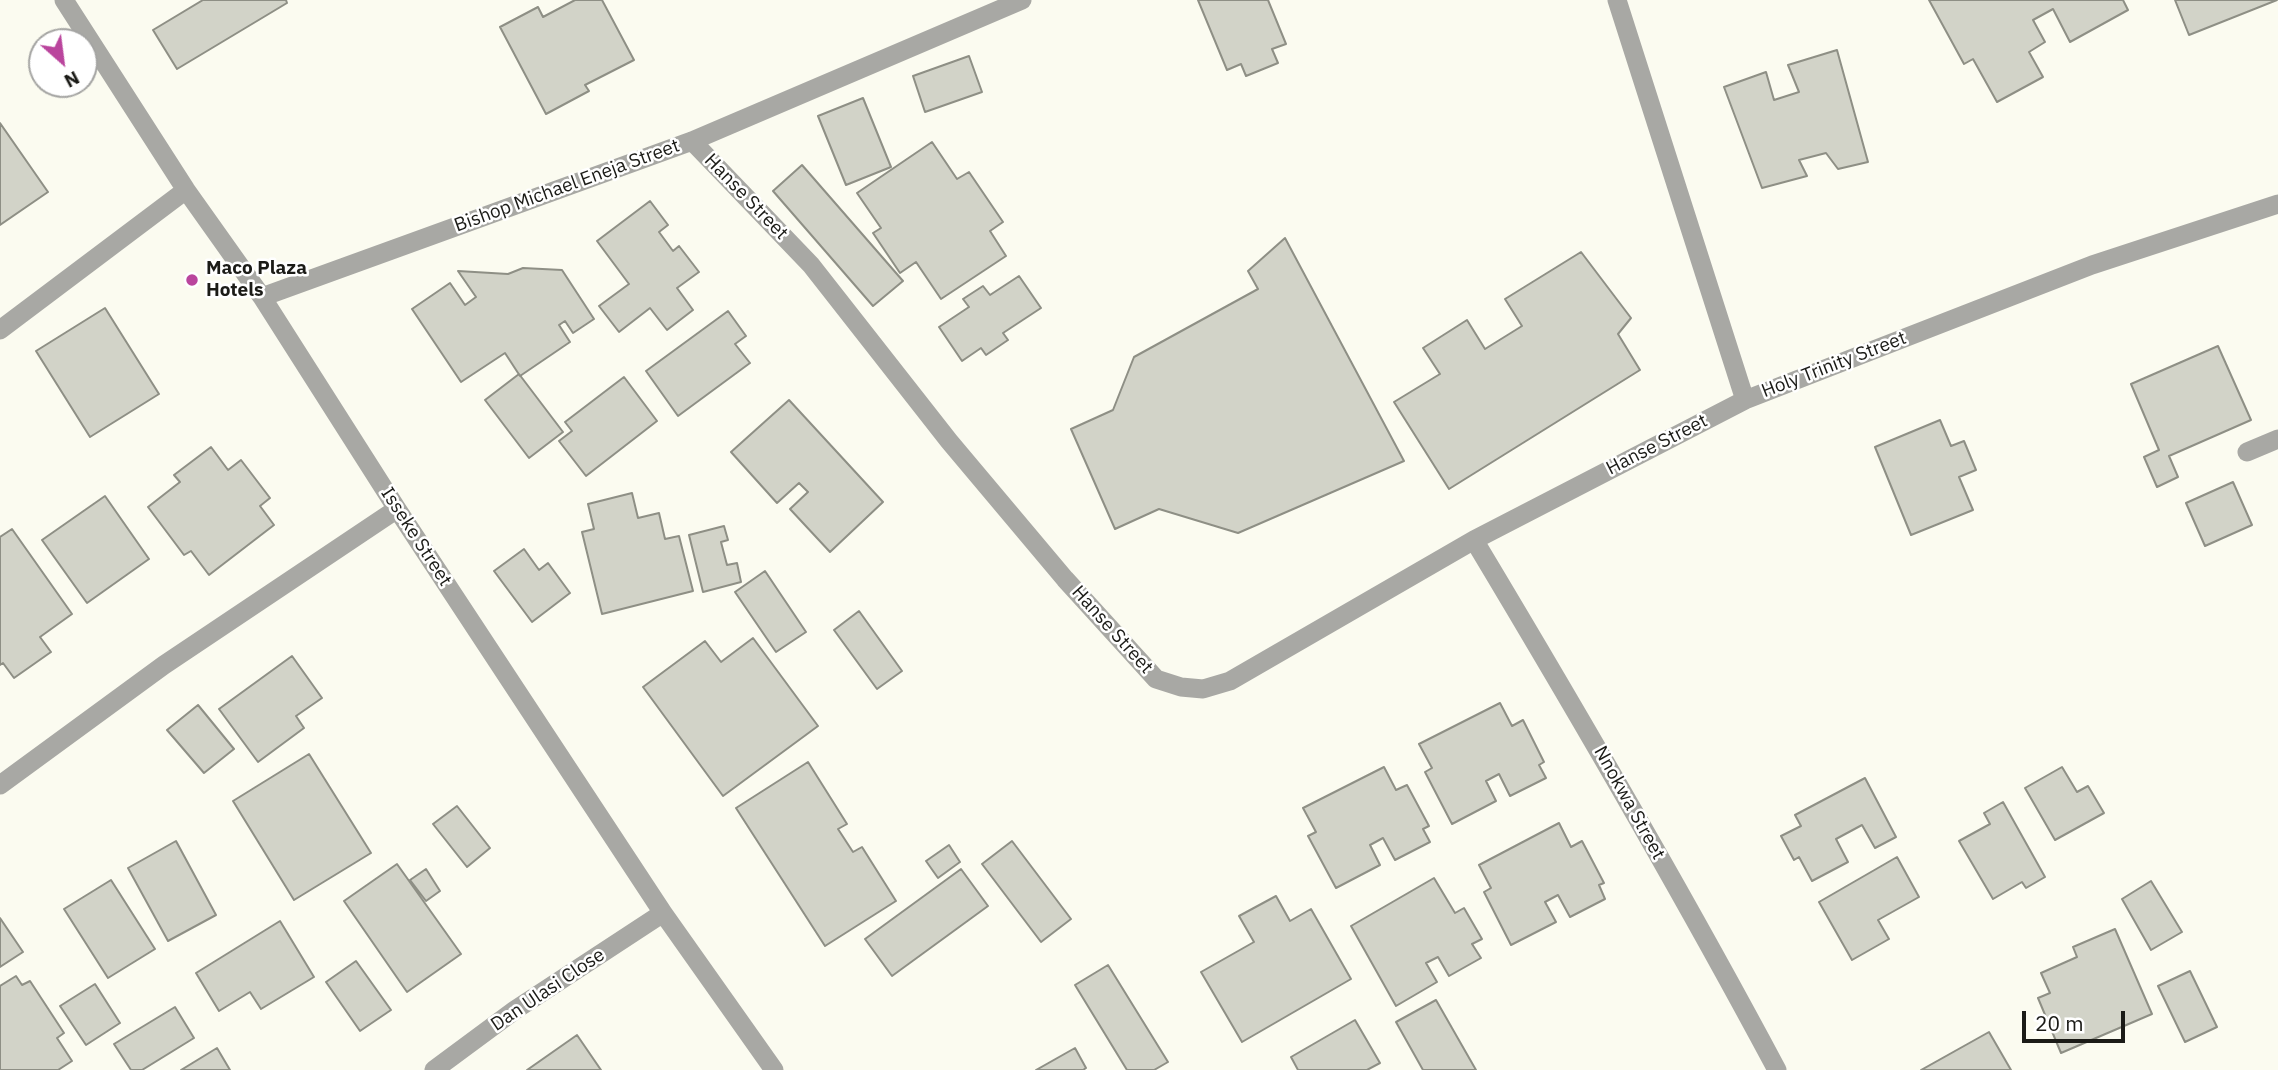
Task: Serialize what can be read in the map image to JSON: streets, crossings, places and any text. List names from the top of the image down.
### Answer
{
  "streets": {
    "street": [
      "Bishop Michael Eneja Street",
      "Hanse Street",
      "Holy Trinity Street",
      "Isseke Street",
      "Nnokwa Street",
      "Dan Ulasi Close"
    ]
  },
  "crossings": [
    ["Bishop Michael Eneja Street", "Hanse Street"],
    ["Bishop Michael Eneja Street", "Isseke Street"],
    ["Hanse Street", "Holy Trinity Street"],
    ["Hanse Street", "Nnokwa Street"],
    ["Isseke Street", "Dan Ulasi Close"]
  ],
  "places": ["Maco Plaza Hotels"],
  "scale_bar": "20 m",
  "north": "bottom right"
}
